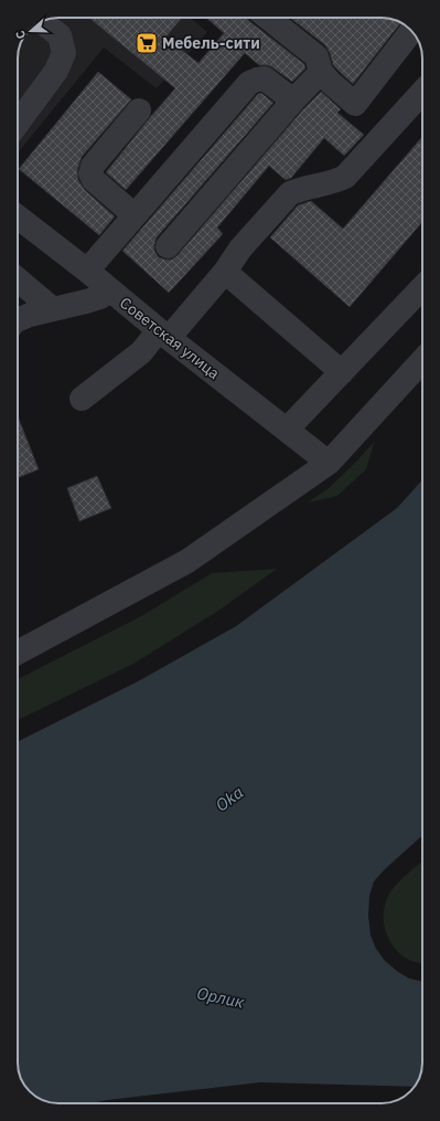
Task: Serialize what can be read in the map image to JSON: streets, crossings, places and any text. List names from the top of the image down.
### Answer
{
  "streets": {
    "street": ["Советская улица"]
  },
  "water": ["Oka", "Орлик"],
  "places": {
    "supermarket": ["Мебель-сити"]
  },
  "north": "left"
}
